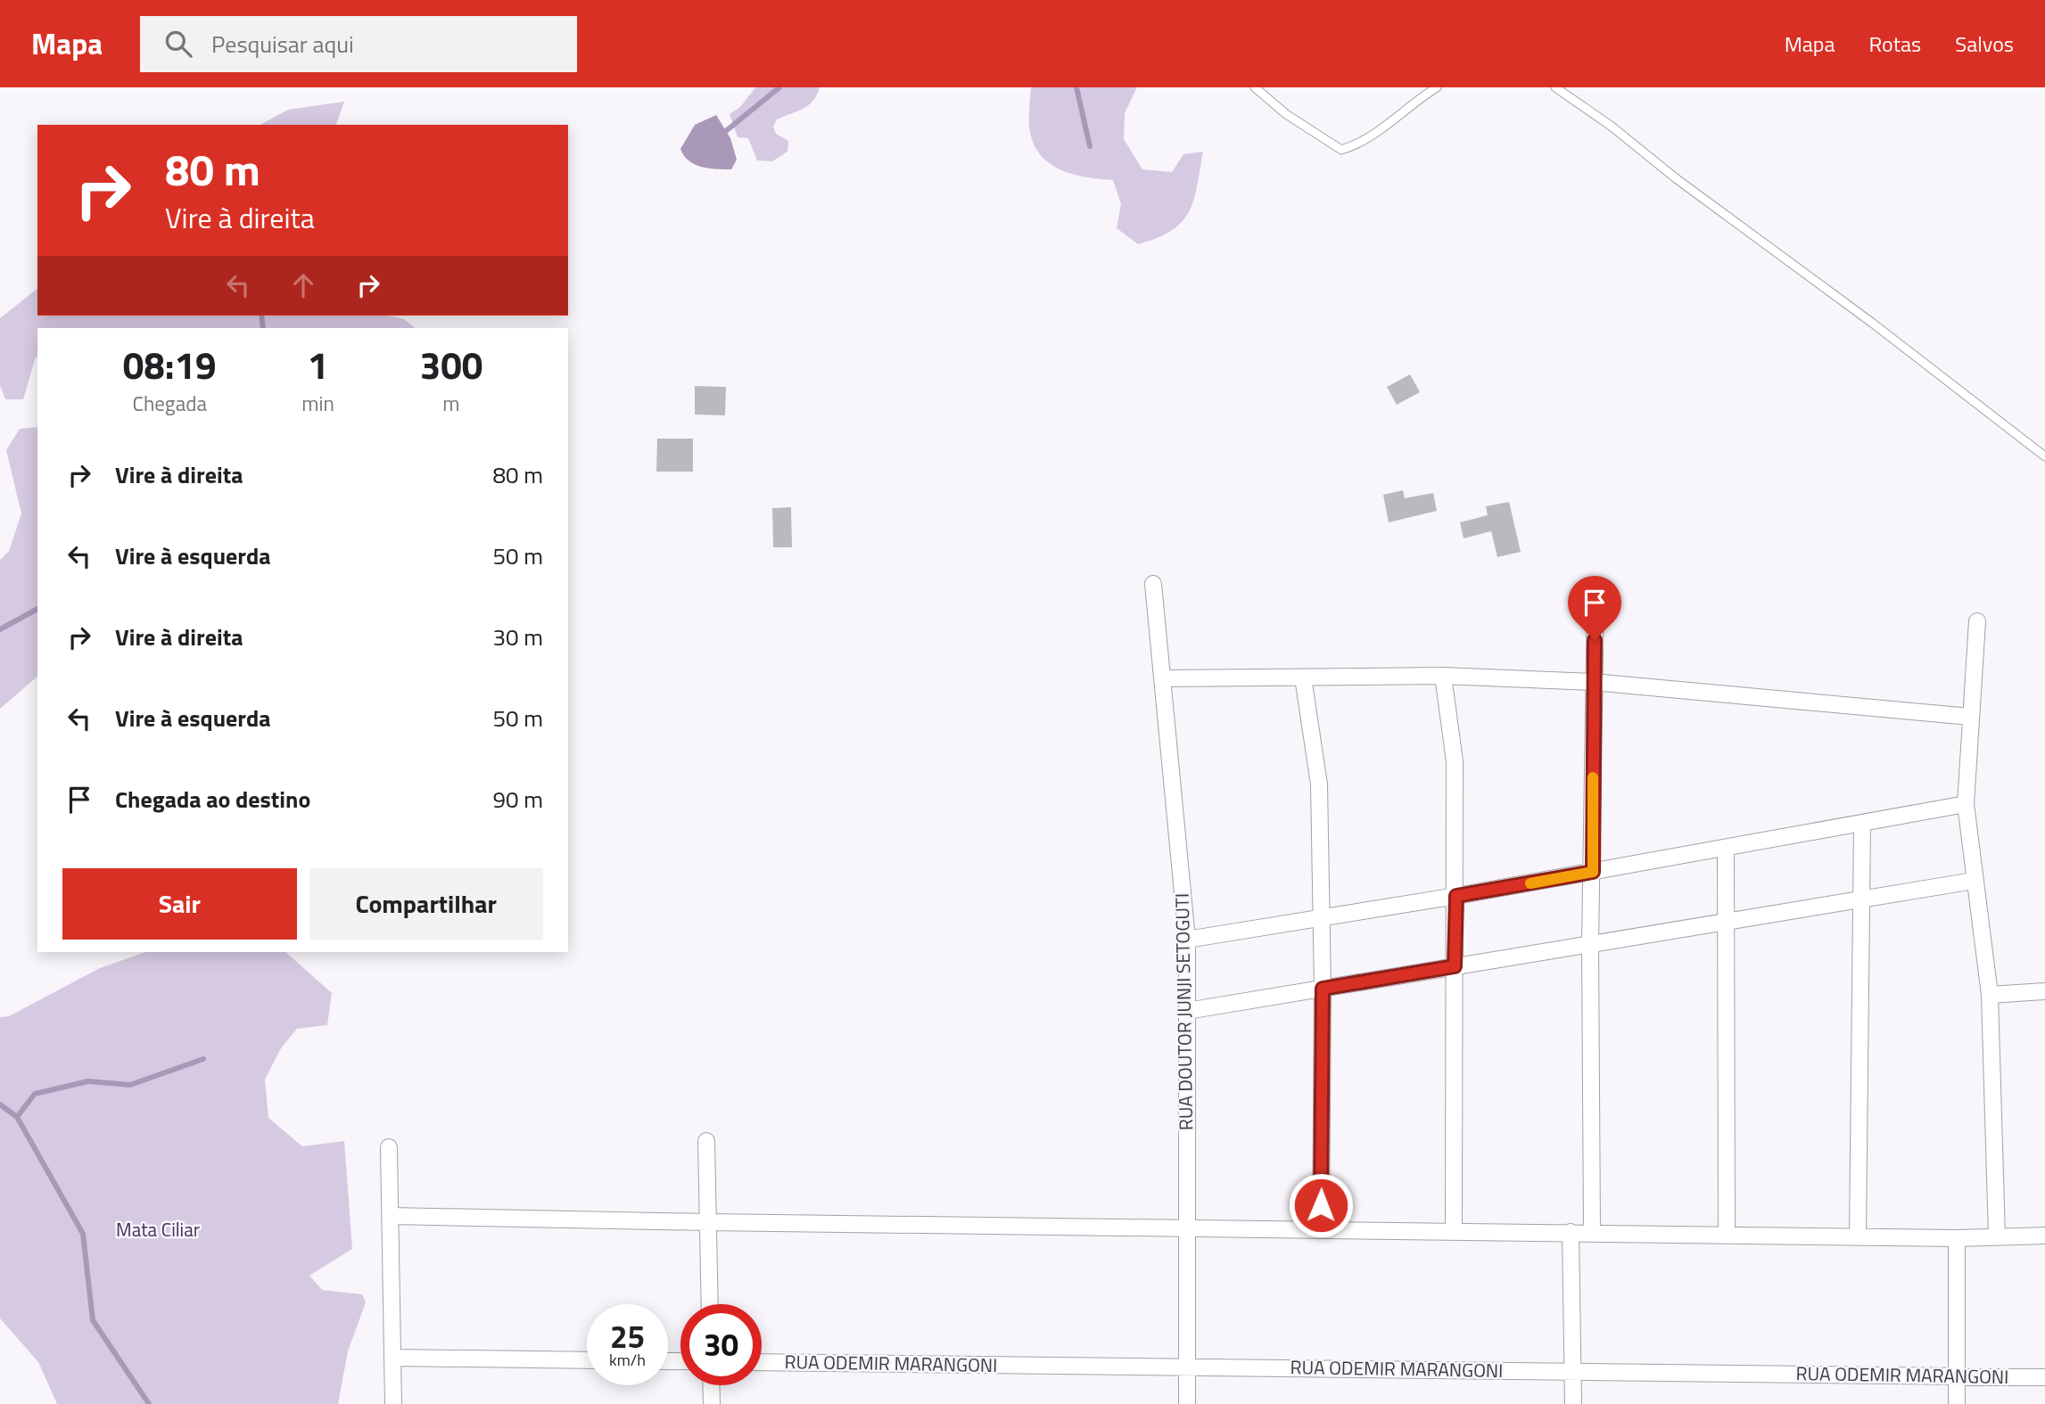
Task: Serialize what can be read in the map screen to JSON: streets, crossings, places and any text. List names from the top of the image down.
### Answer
{
  "streets": {
    "street": ["RUA DOUTOR JUNJI SETOGUTI", "RUA ODEMIR MARANGONI"]
  },
  "crossings": [
    ["RUA DOUTOR JUNJI SETOGUTI", "RUA ODEMIR MARANGONI"]
  ],
  "parks": ["Mata Ciliar"],
  "page": {
    "header": "Mapa",
    "search": "Pesquisar aqui",
    "nav": ["Mapa", "Rotas", "Salvos"],
    "turn": ["80 m", "Vire à direita"],
    "eta": [
      "08:19",
      "Chegada",
      "1",
      "min",
      "300",
      "m"
    ],
    "list": [
      {
        "name": "Vire à direita",
        "value": "80 m"
      },
      {
        "name": "Vire à esquerda",
        "value": "50 m"
      },
      {
        "name": "Vire à direita",
        "value": "30 m"
      },
      {
        "name": "Vire à esquerda",
        "value": "50 m"
      },
      {
        "name": "Chegada ao destino",
        "value": "90 m"
      }
    ],
    "buttons": ["Sair", "Compartilhar"],
    "speed": "25 km/h",
    "limit": "30"
  }
}
